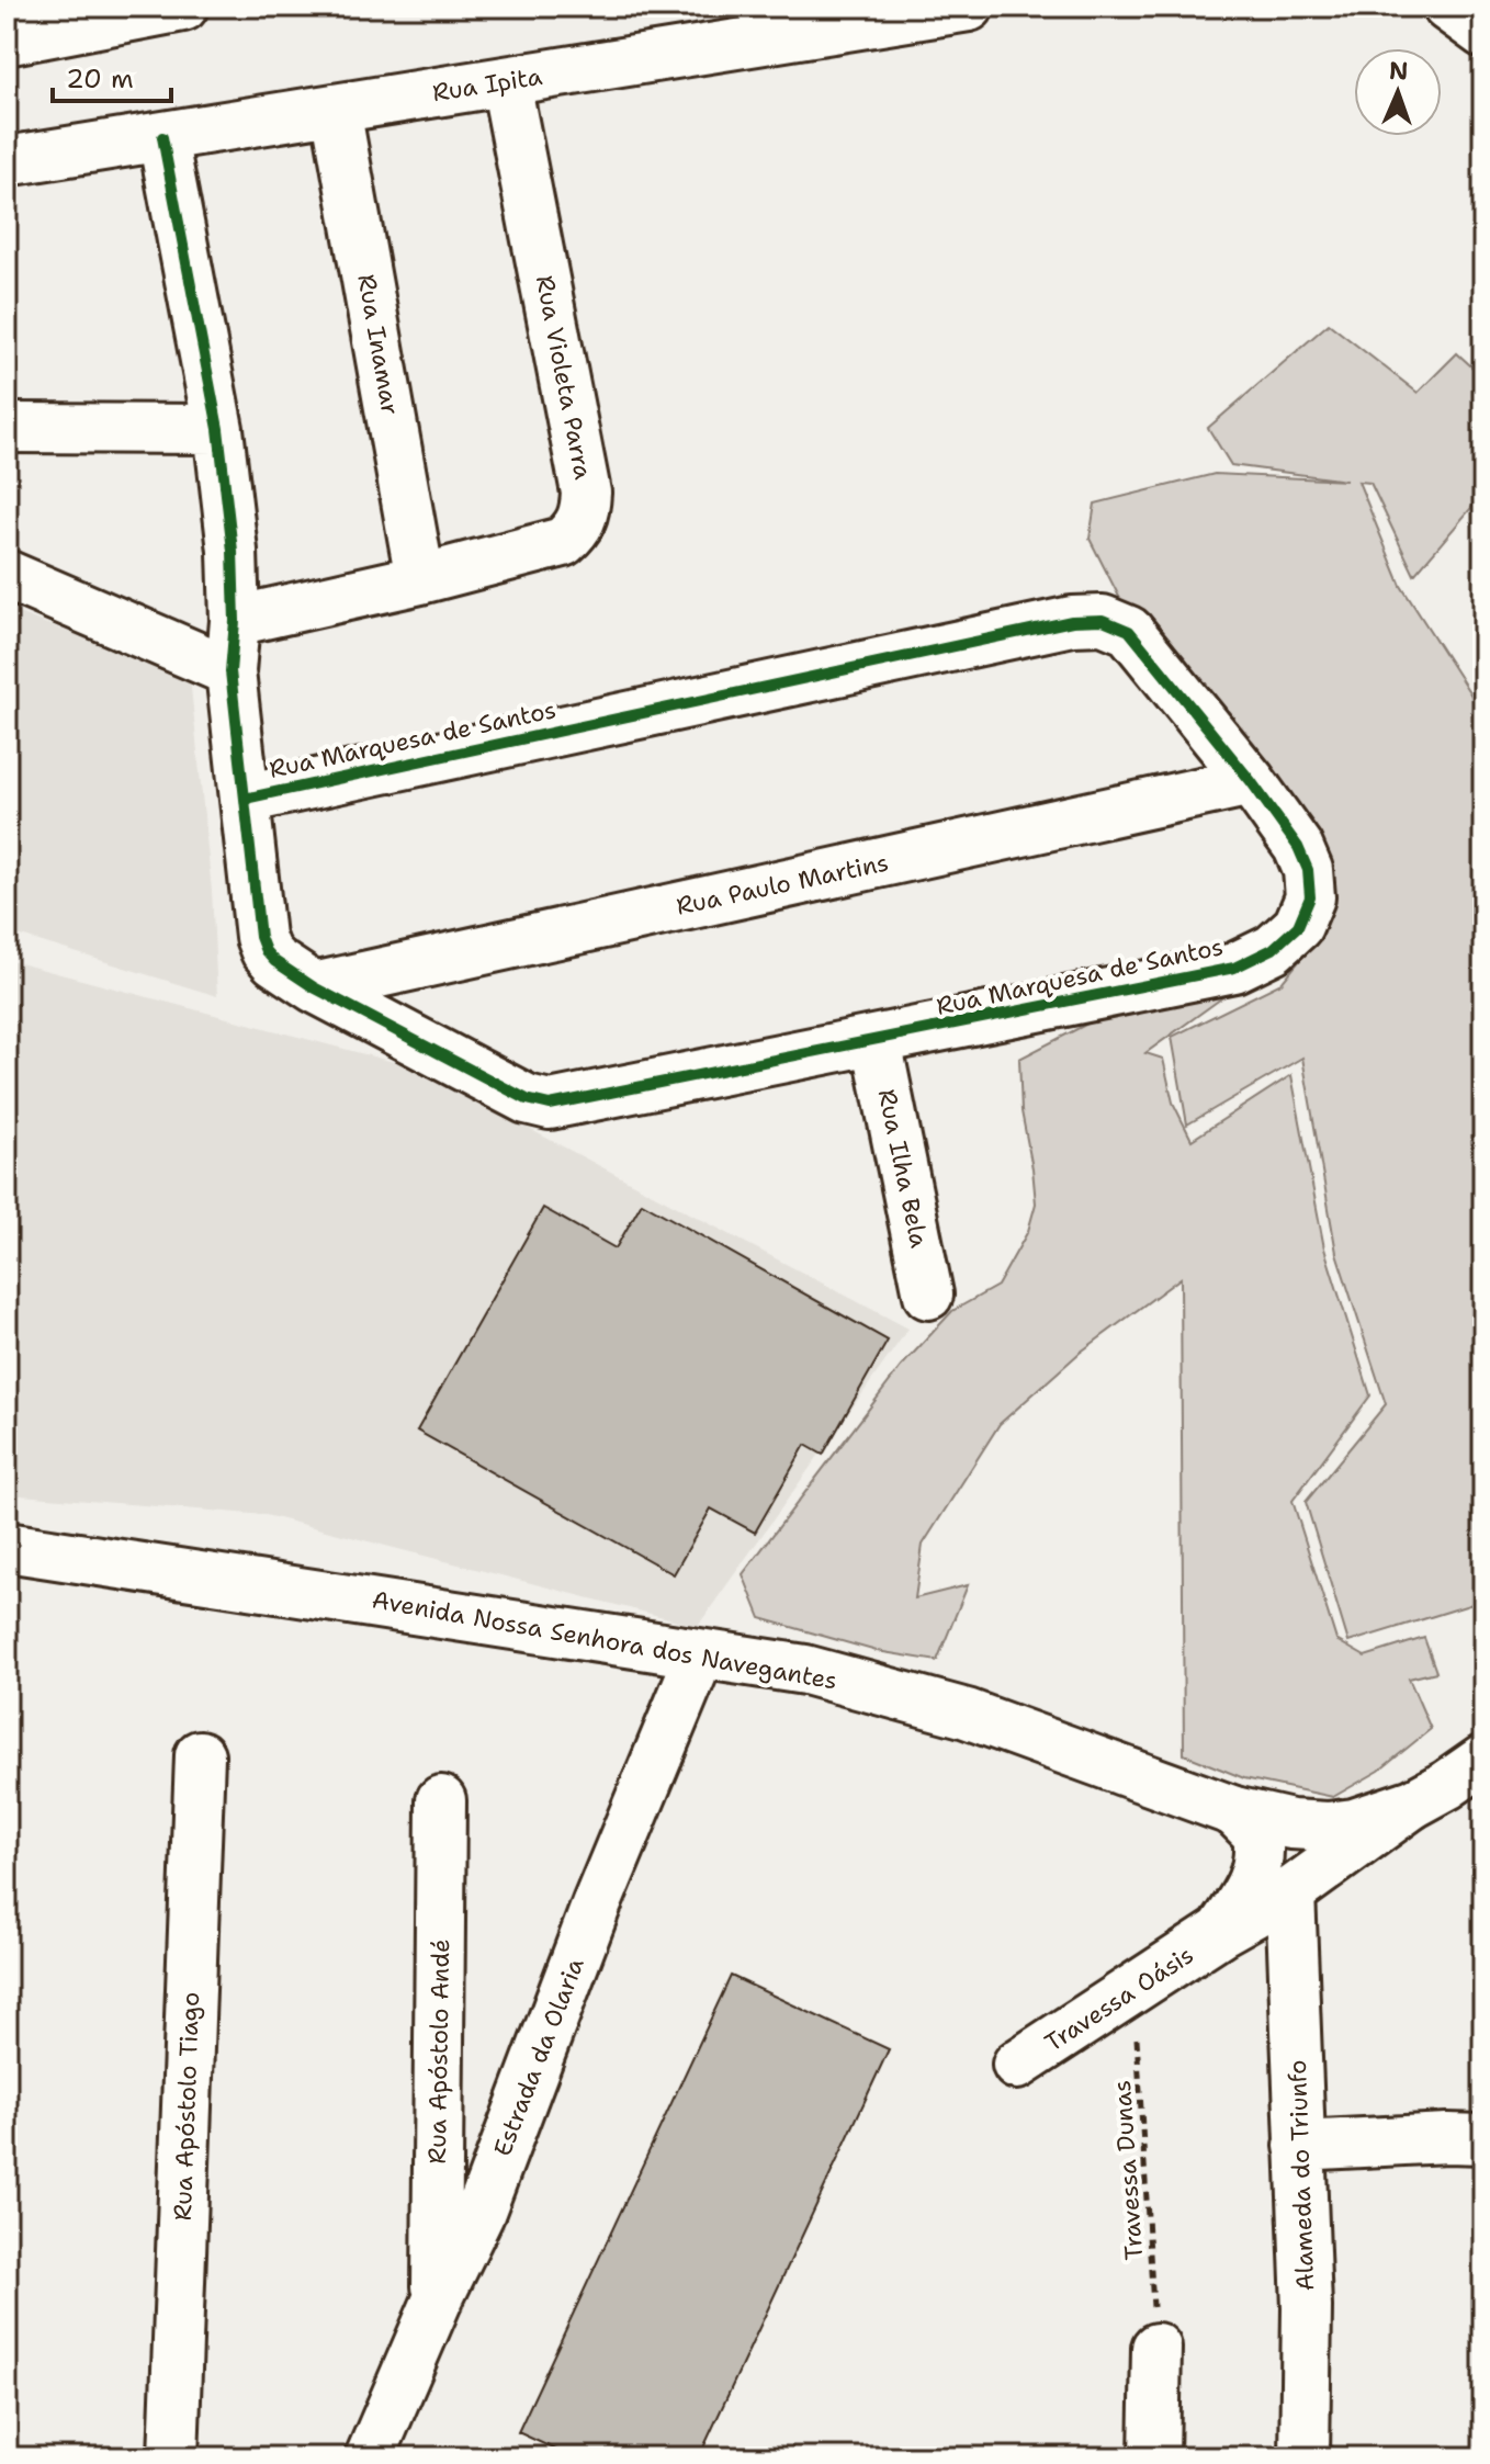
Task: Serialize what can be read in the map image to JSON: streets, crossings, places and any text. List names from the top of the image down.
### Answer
{
  "streets": {
    "street": [
      "Rua Ipita",
      "Rua Inamar",
      "Rua Violeta Parra",
      "Rua Marquesa de Santos",
      "Rua Paulo Martins",
      "Rua Ilha Bela",
      "Avenida Nossa Senhora dos Navegantes",
      "Travessa Oásis",
      "Rua Apóstolo Andé",
      "Estrada da Olaria",
      "Rua Apóstolo Tiago",
      "Alameda do Triunfo"
    ],
    "path": ["Travessa Dunas"]
  },
  "crossings": [
    ["Rua Ipita", "Rua Inamar"],
    ["Rua Ipita", "Rua Violeta Parra"],
    ["Rua Ipita", "Rua Marquesa de Santos"],
    ["Rua Inamar", "Rua Violeta Parra"],
    ["Rua Violeta Parra", "Rua Marquesa de Santos"],
    ["Rua Marquesa de Santos", "Rua Paulo Martins"],
    ["Rua Marquesa de Santos", "Rua Ilha Bela"],
    ["Avenida Nossa Senhora dos Navegantes", "Travessa Oásis"],
    ["Avenida Nossa Senhora dos Navegantes", "Estrada da Olaria"],
    ["Travessa Oásis", "Travessa Dunas"],
    ["Travessa Oásis", "Alameda do Triunfo"],
    ["Rua Apóstolo Andé", "Estrada da Olaria"]
  ],
  "scale_bar": "20 m",
  "north": "top"
}
